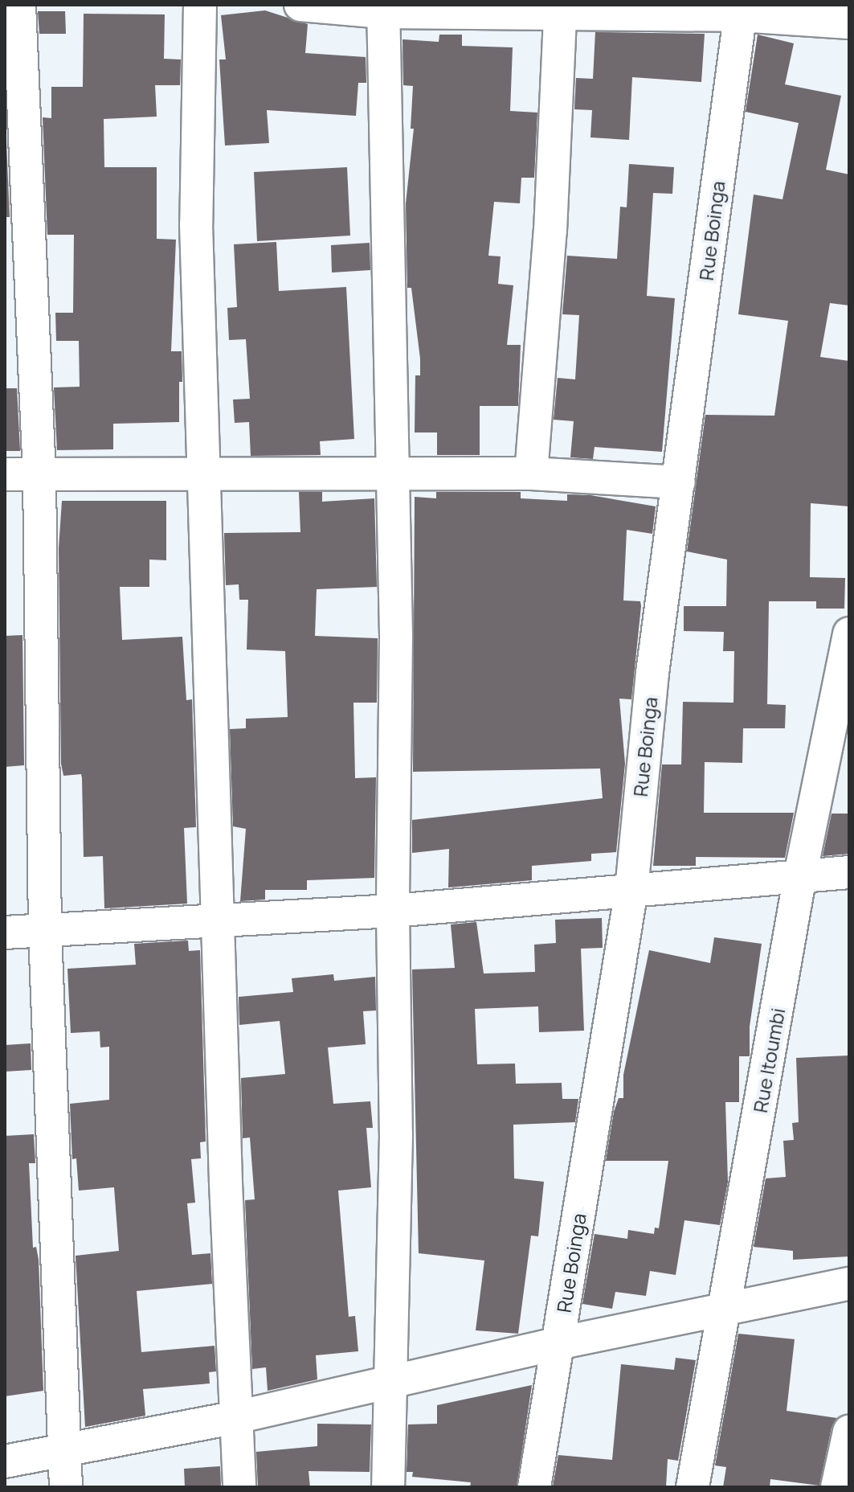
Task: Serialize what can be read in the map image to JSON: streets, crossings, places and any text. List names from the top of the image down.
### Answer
{
  "streets": {
    "street": ["Rue Boinga", "Rue Itoumbi"]
  }
}
